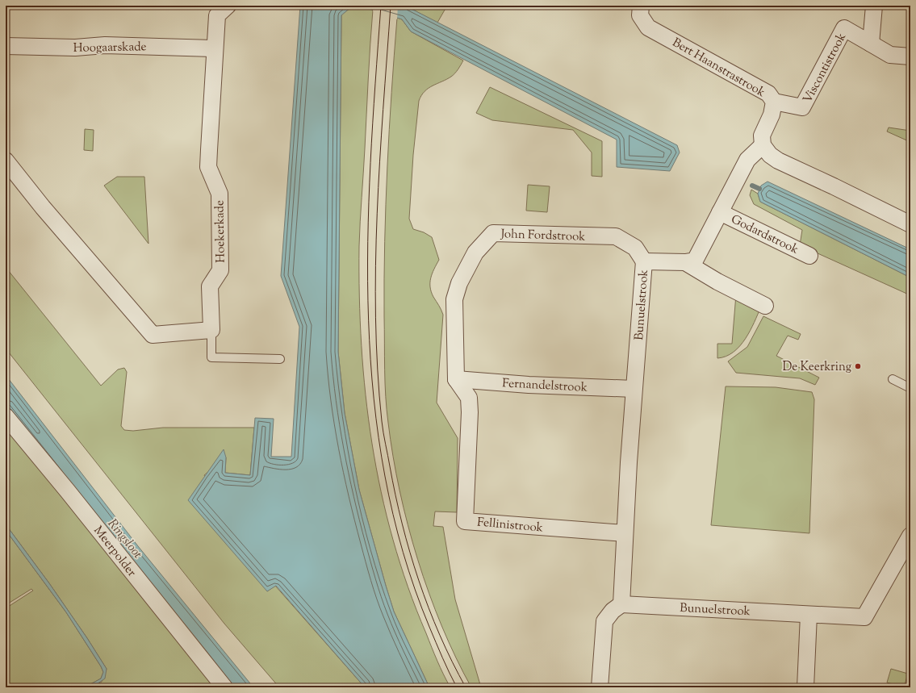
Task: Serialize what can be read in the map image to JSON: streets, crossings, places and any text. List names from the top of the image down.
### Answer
{
  "streets": {
    "street": [
      "Hoogaarskade",
      "Bert Haanstrastrook",
      "Viscontistrook",
      "Hoekerkade",
      "Godardstrook",
      "John Fordstrook",
      "Bunuelstrook",
      "Fernandelstrook",
      "Fellinistrook",
      "Meerpolder"
    ]
  },
  "crossings": [
    ["Hoogaarskade", "Hoekerkade"],
    ["Bert Haanstrastrook", "Viscontistrook"],
    ["John Fordstrook", "Bunuelstrook"],
    ["John Fordstrook", "Fernandelstrook"],
    ["John Fordstrook", "Fellinistrook"],
    ["Bunuelstrook", "Fernandelstrook"],
    ["Bunuelstrook", "Fellinistrook"],
    ["Fernandelstrook", "Fellinistrook"]
  ],
  "water": ["Ringsloot"],
  "places": ["De Keerkring"]
}
